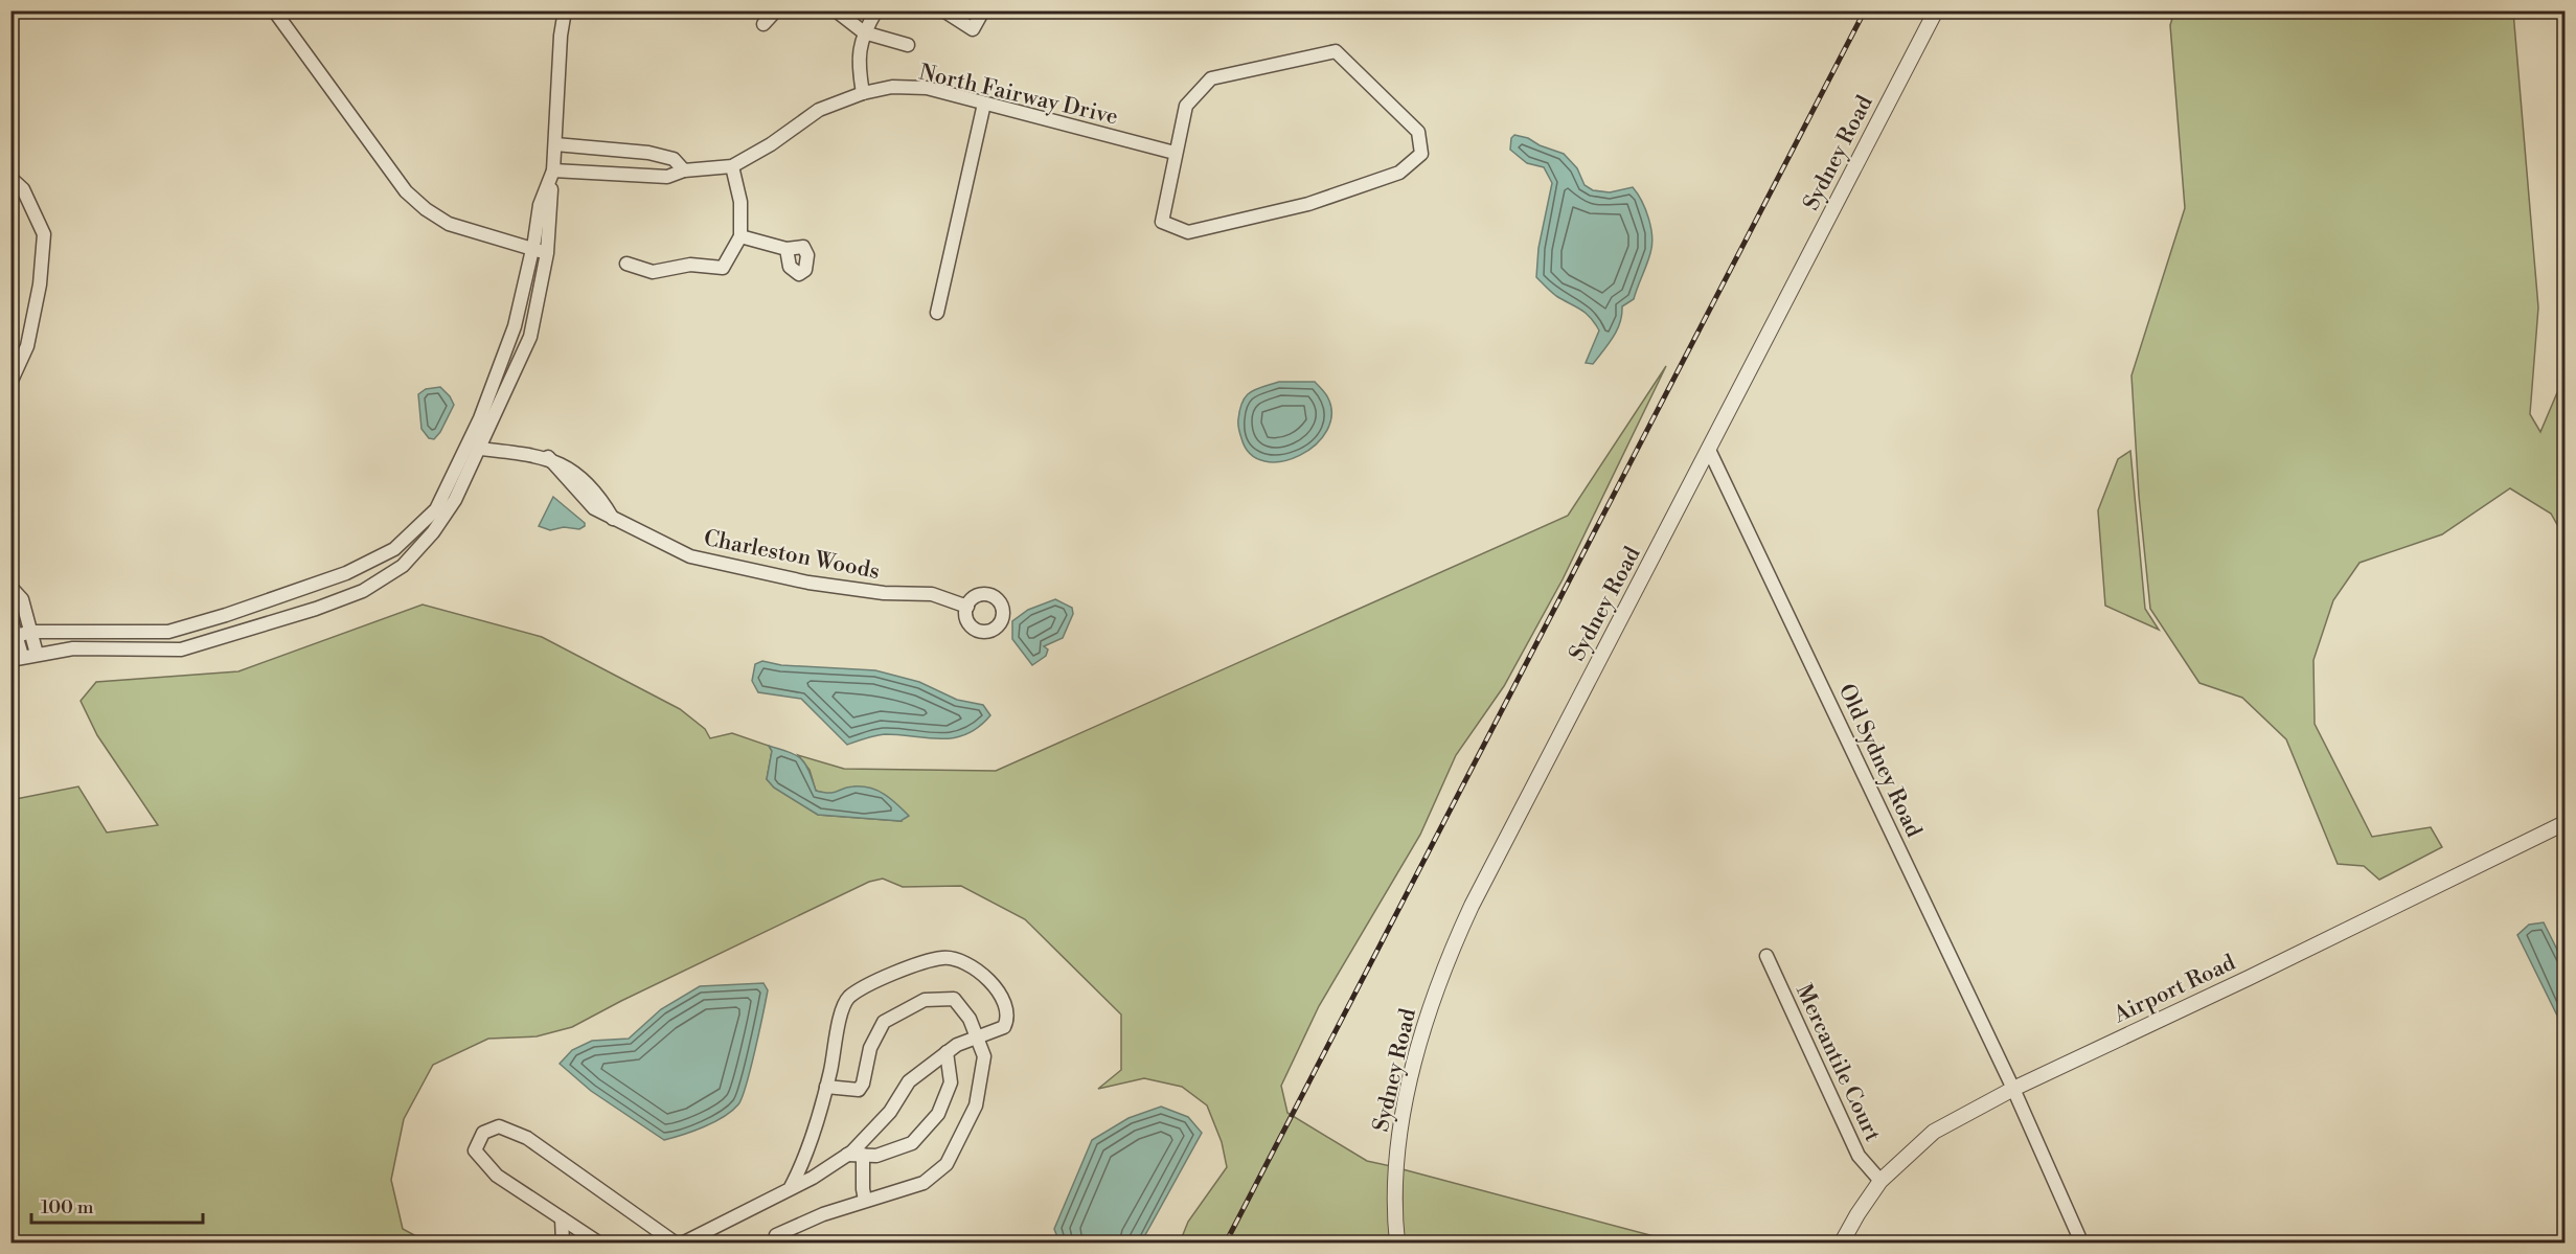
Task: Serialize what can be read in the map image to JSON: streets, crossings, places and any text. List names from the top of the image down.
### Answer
{
  "streets": {
    "street": [
      "North Fairway Drive",
      "Sydney Road",
      "Charleston Woods",
      "Old Sydney Road",
      "Airport Road",
      "Mercantile Court"
    ]
  },
  "crossings": [
    ["Sydney Road", "Old Sydney Road"],
    ["Old Sydney Road", "Airport Road"],
    ["Airport Road", "Mercantile Court"]
  ],
  "scale_bar": "100 m"
}
